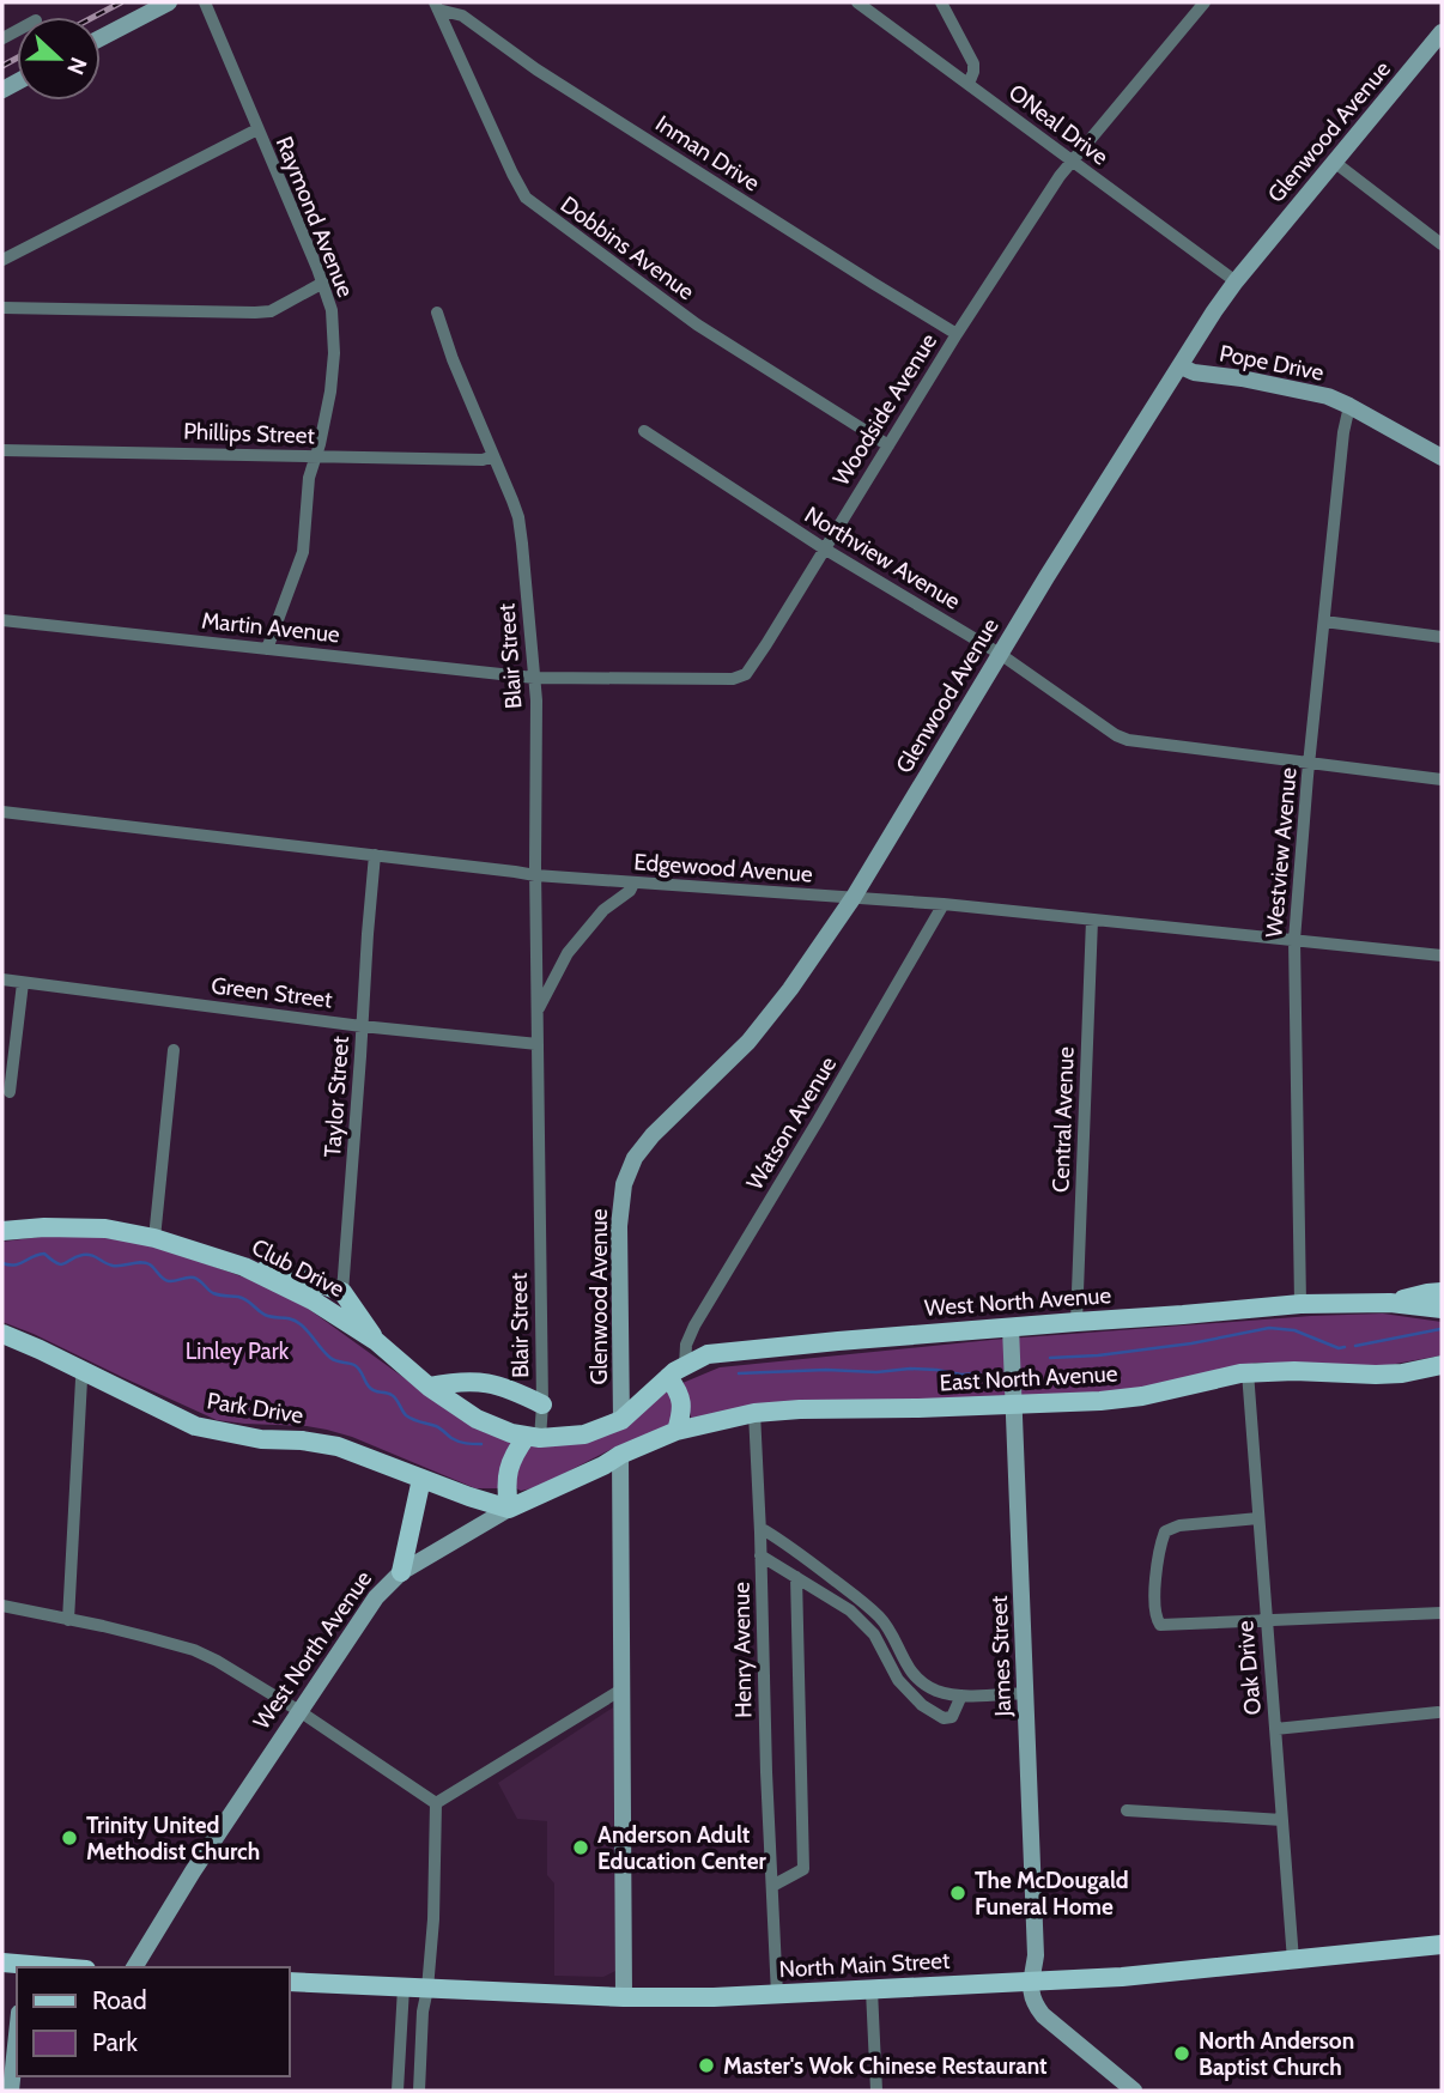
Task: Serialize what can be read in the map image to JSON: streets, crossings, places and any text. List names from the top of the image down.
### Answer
{
  "streets": {
    "main road": [
      "Club Drive",
      "West North Avenue",
      "East North Avenue",
      "Park Drive",
      "North Main Street"
    ],
    "street": [
      "ONeal Drive",
      "Glenwood Avenue",
      "Inman Drive",
      "Raymond Avenue",
      "Dobbins Avenue",
      "Pope Drive",
      "Woodside Avenue",
      "Phillips Street",
      "Northview Avenue",
      "Martin Avenue",
      "Blair Street",
      "Westview Avenue",
      "Edgewood Avenue",
      "Green Street",
      "Taylor Street",
      "Central Avenue",
      "Watson Avenue",
      "Henry Avenue",
      "James Street",
      "Oak Drive"
    ]
  },
  "crossings": [
    ["ONeal Drive", "Glenwood Avenue"],
    ["ONeal Drive", "Woodside Avenue"],
    ["Glenwood Avenue", "Pope Drive"],
    ["Glenwood Avenue", "Northview Avenue"],
    ["Glenwood Avenue", "Edgewood Avenue"],
    ["Glenwood Avenue", "West North Avenue"],
    ["Inman Drive", "Dobbins Avenue"],
    ["Inman Drive", "Woodside Avenue"],
    ["Raymond Avenue", "Phillips Street"],
    ["Raymond Avenue", "Martin Avenue"],
    ["Dobbins Avenue", "Woodside Avenue"],
    ["Pope Drive", "Westview Avenue"],
    ["Woodside Avenue", "Northview Avenue"],
    ["Woodside Avenue", "Martin Avenue"],
    ["Woodside Avenue", "Blair Street"],
    ["Phillips Street", "Blair Street"],
    ["Northview Avenue", "Westview Avenue"],
    ["Martin Avenue", "Blair Street"],
    ["Blair Street", "Edgewood Avenue"],
    ["Blair Street", "Green Street"],
    ["Blair Street", "Club Drive"],
    ["Westview Avenue", "Edgewood Avenue"],
    ["Westview Avenue", "West North Avenue"],
    ["Edgewood Avenue", "Taylor Street"],
    ["Edgewood Avenue", "Central Avenue"],
    ["Edgewood Avenue", "Watson Avenue"],
    ["Green Street", "Taylor Street"],
    ["Central Avenue", "West North Avenue"],
    ["Watson Avenue", "West North Avenue"],
    ["West North Avenue", "East North Avenue"],
    ["West North Avenue", "Park Drive"],
    ["West North Avenue", "James Street"],
    ["East North Avenue", "Henry Avenue"],
    ["East North Avenue", "James Street"],
    ["East North Avenue", "Oak Drive"],
    ["Henry Avenue", "North Main Street"],
    ["James Street", "North Main Street"],
    ["Oak Drive", "North Main Street"]
  ],
  "parks": ["Linley Park"],
  "places": [
    "Trinity United Methodist Church",
    "Anderson Adult Education Center",
    "The McDougald Funeral Home",
    "North Anderson Baptist Church",
    "Master's Wok Chinese Restaurant"
  ],
  "legend": ["Road", "Park"],
  "north": "right"
}
